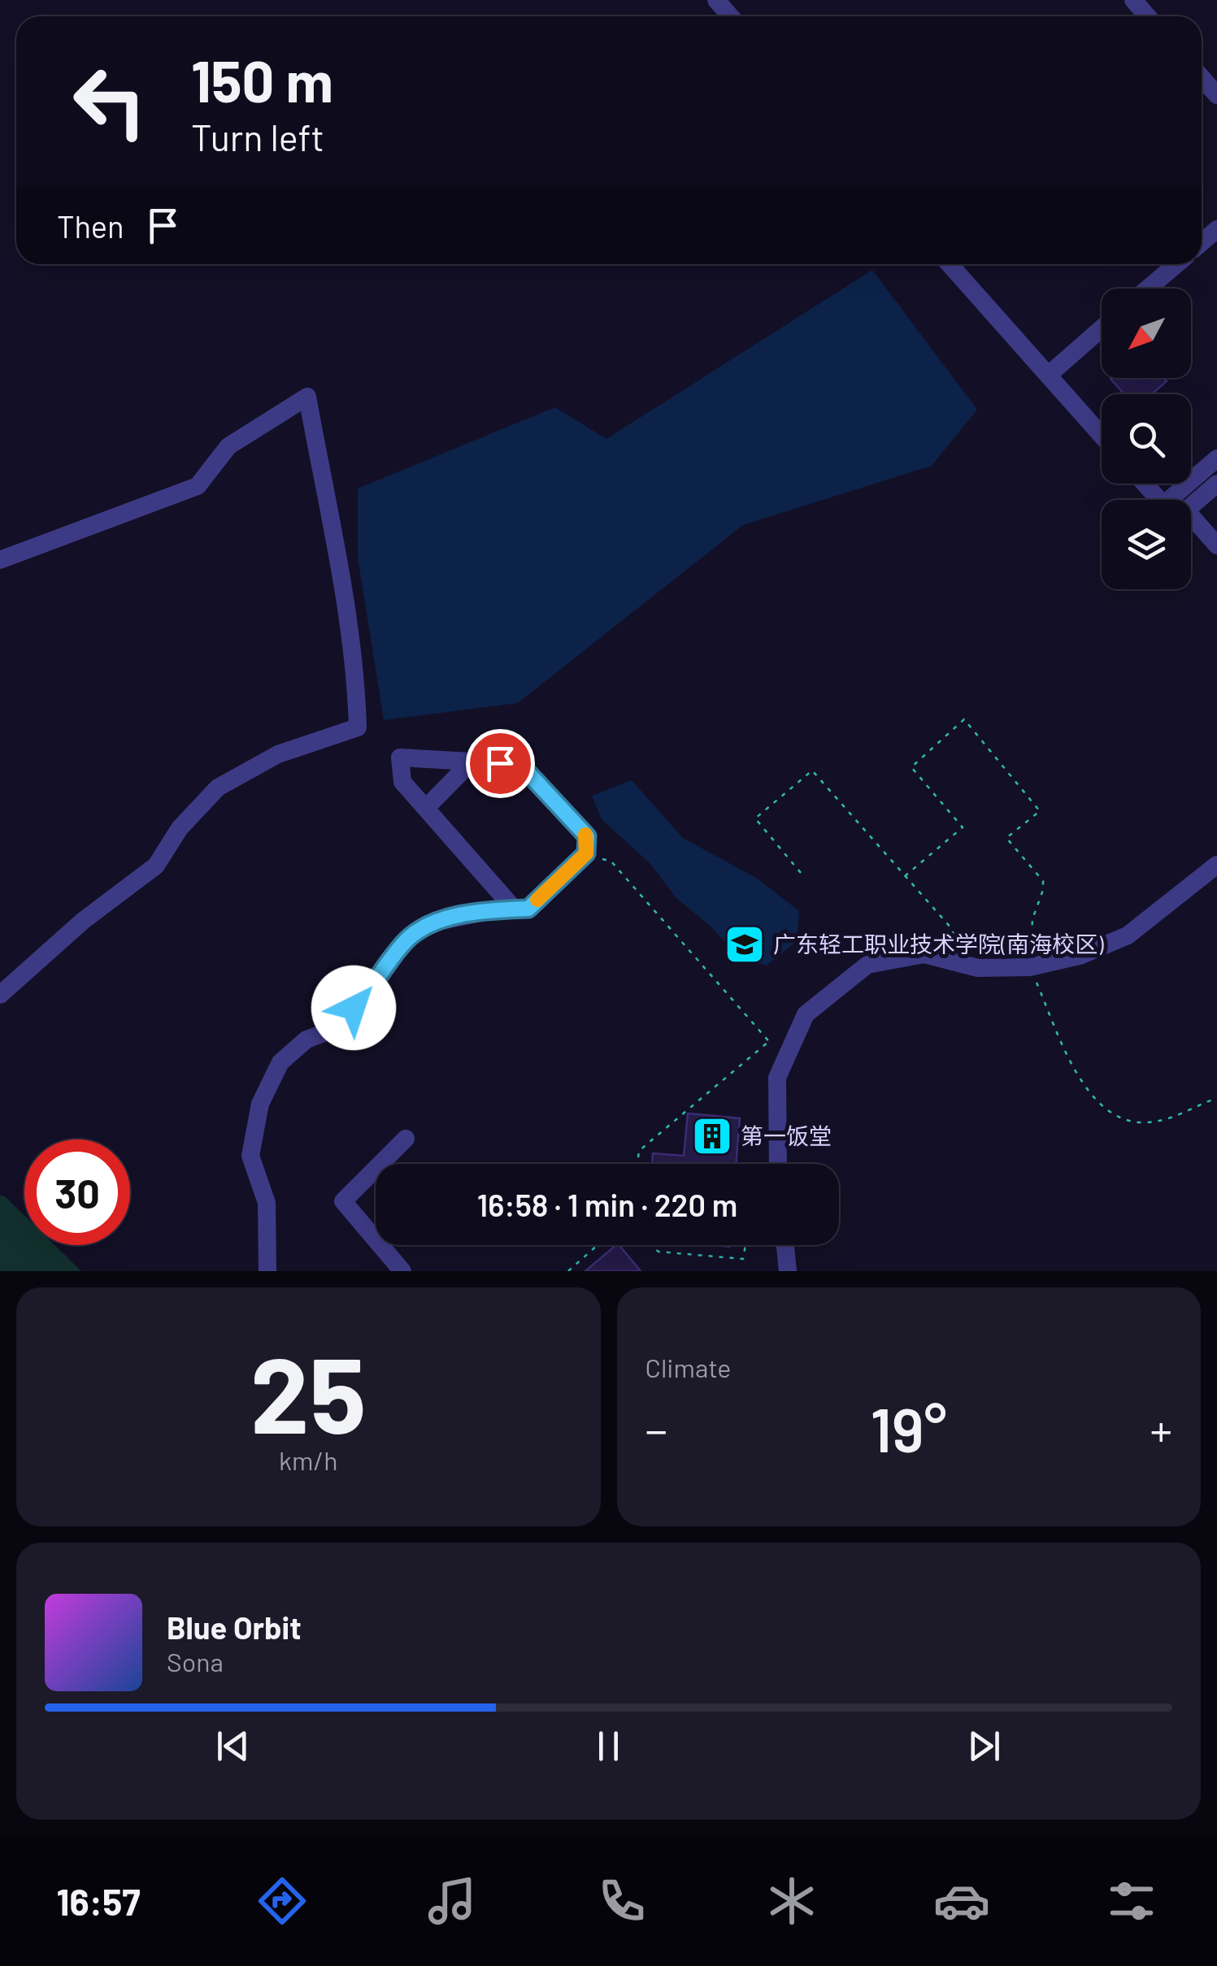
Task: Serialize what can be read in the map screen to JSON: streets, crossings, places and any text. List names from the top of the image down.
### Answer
{
  "places": {
    "school or university": ["广东轻工职业技术学院(南海校区)"],
    "building": ["第一饭堂"]
  },
  "north": "bottom left",
  "page": {
    "turn": ["150 m", "Turn left"],
    "then": "Then",
    "limit": "30",
    "trip": "16:58 · 1 min · 220 m",
    "tile": [
      ["25", "km/h"],
      "Climate"
    ],
    "heat": ["−", "19°", "+"],
    "song": ["Blue Orbit", "Sona"],
    "tabs": "16:57"
  }
}
